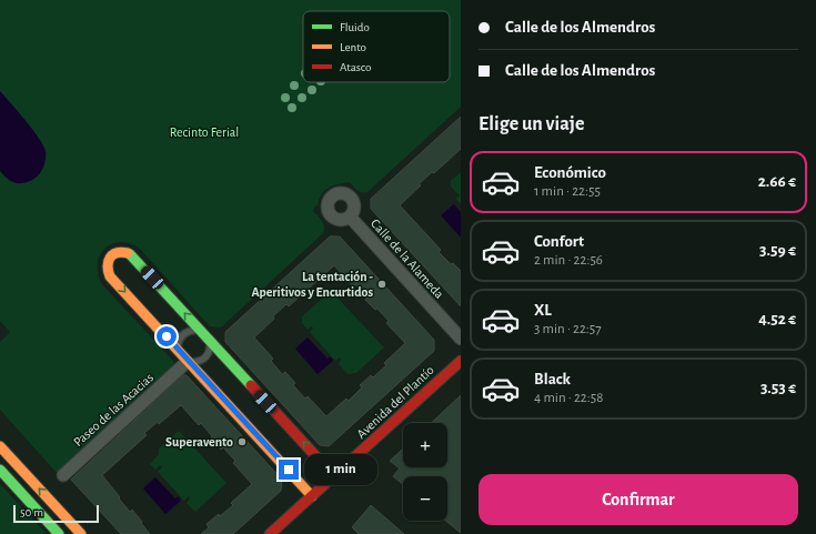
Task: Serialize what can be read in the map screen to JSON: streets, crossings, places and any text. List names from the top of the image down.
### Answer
{
  "streets": {
    "street": ["Calle de la Alameda", "Avenida del Plantío", "Paseo de las Acacias"]
  },
  "parks": ["Recinto Ferial"],
  "places": ["La tentación - Aperitivos y Encurtidos", "Superavento"],
  "legend": ["Fluido", "Lento", "Atasco"],
  "scale_bar": "50 m",
  "page": {
    "banner": ["Calle de los Almendros", "Calle de los Almendros"],
    "heading": "Elige un viaje",
    "list": [
      {
        "name": "Económico",
        "note": "1 min · 22:55",
        "value": "2.66 €"
      },
      {
        "name": "Confort",
        "note": "2 min · 22:56",
        "value": "3.59 €"
      },
      {
        "name": "XL",
        "note": "3 min · 22:57",
        "value": "4.52 €"
      },
      {
        "name": "Black",
        "note": "4 min · 22:58",
        "value": "3.53 €"
      }
    ],
    "map_buttons": ["+", "−"],
    "bubble": "1 min",
    "buttons": "Confirmar",
    "scale": "50 m"
  }
}
